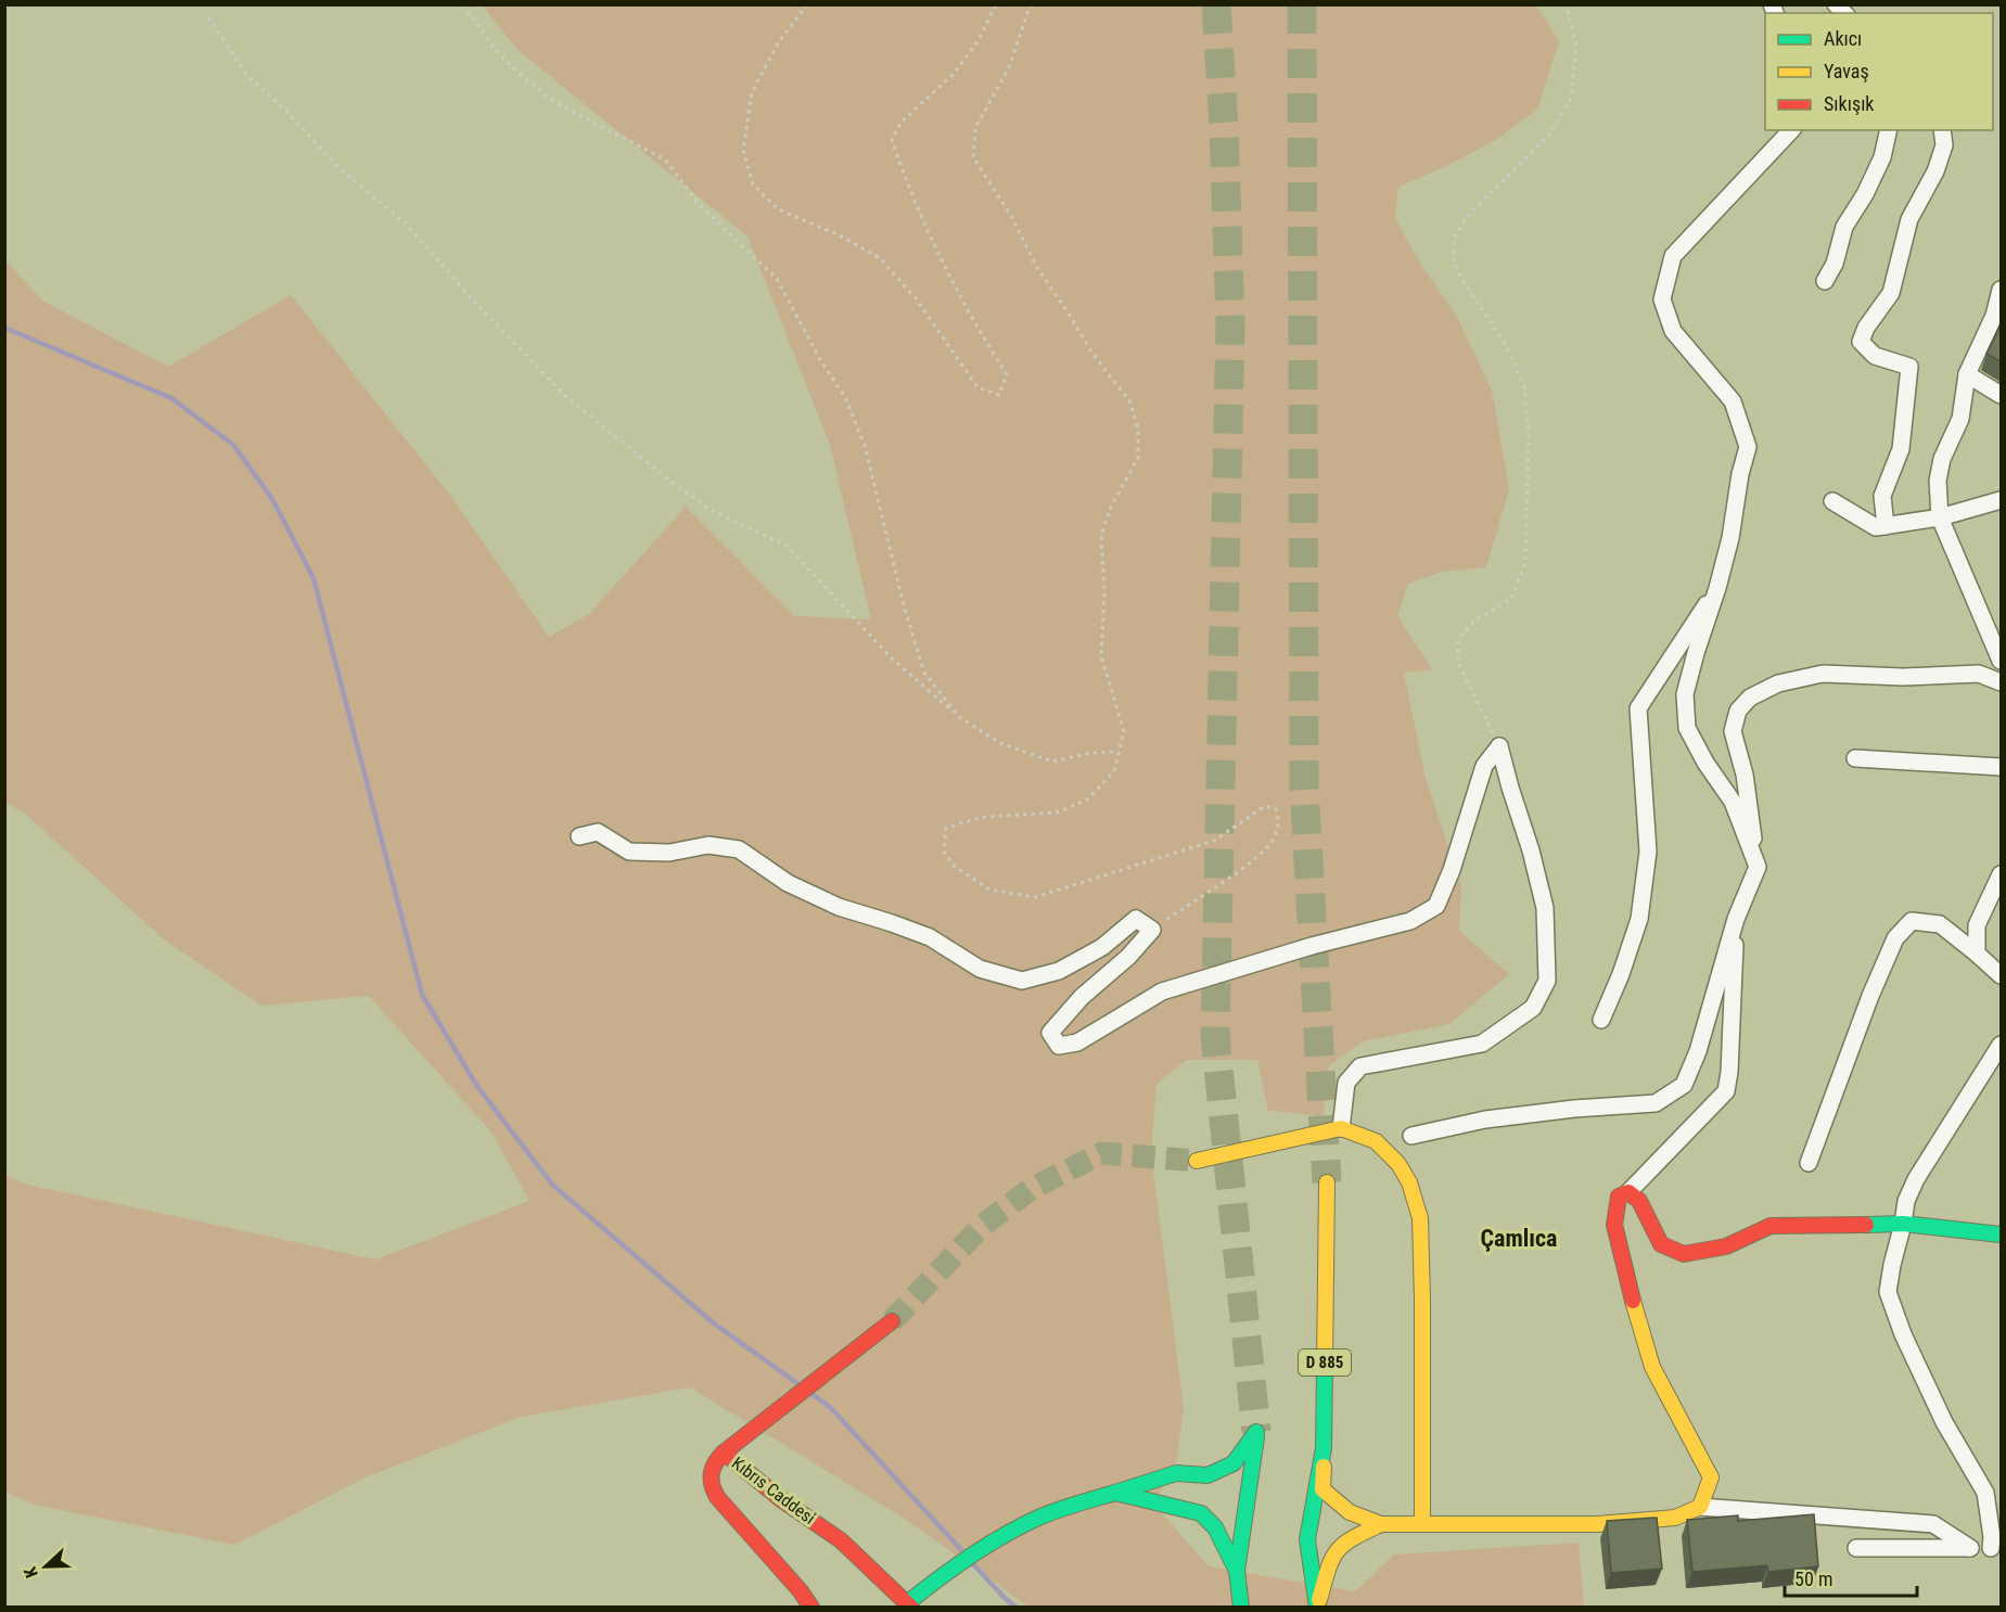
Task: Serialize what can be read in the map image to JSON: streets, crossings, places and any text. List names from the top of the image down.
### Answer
{
  "streets": {
    "main road": ["D 885", "Kıbrıs Caddesi"]
  },
  "districts": ["Çamlıca"],
  "legend": ["Akıcı", "Yavaş", "Sıkışık"],
  "scale_bar": "50 m",
  "north": "left"
}
